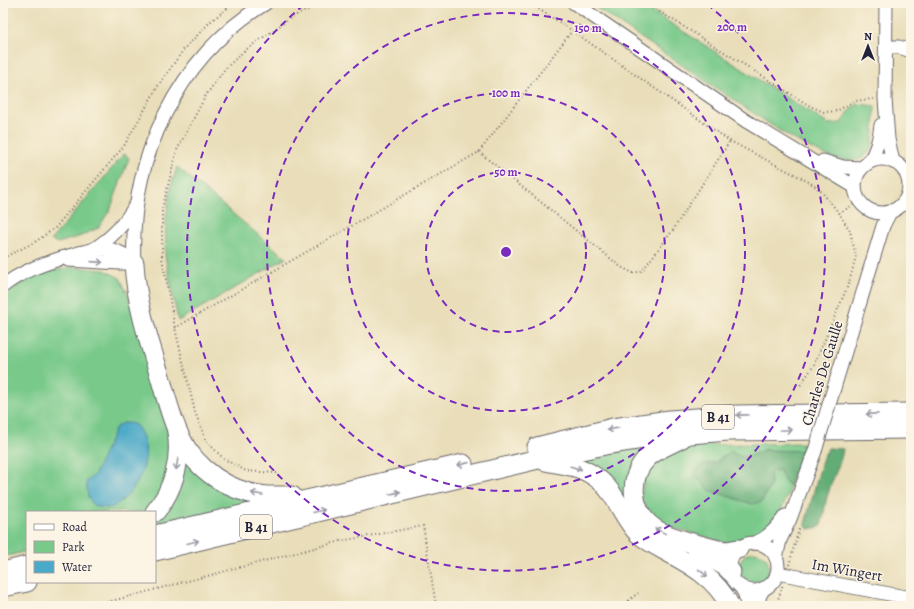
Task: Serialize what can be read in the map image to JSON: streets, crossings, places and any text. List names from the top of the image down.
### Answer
{
  "streets": {
    "highway": ["B 41"],
    "street": ["Charles De Gaulle", "Im Wingert"]
  },
  "crossings": [
    ["Charles De Gaulle", "B 41"],
    ["Charles De Gaulle", "Im Wingert"],
    ["B 41", "Im Wingert"]
  ],
  "legend": ["Road", "Park", "Water"],
  "north": "top",
  "rings": [
    "200 m",
    "150 m",
    "100 m",
    "50 m"
  ]
}
